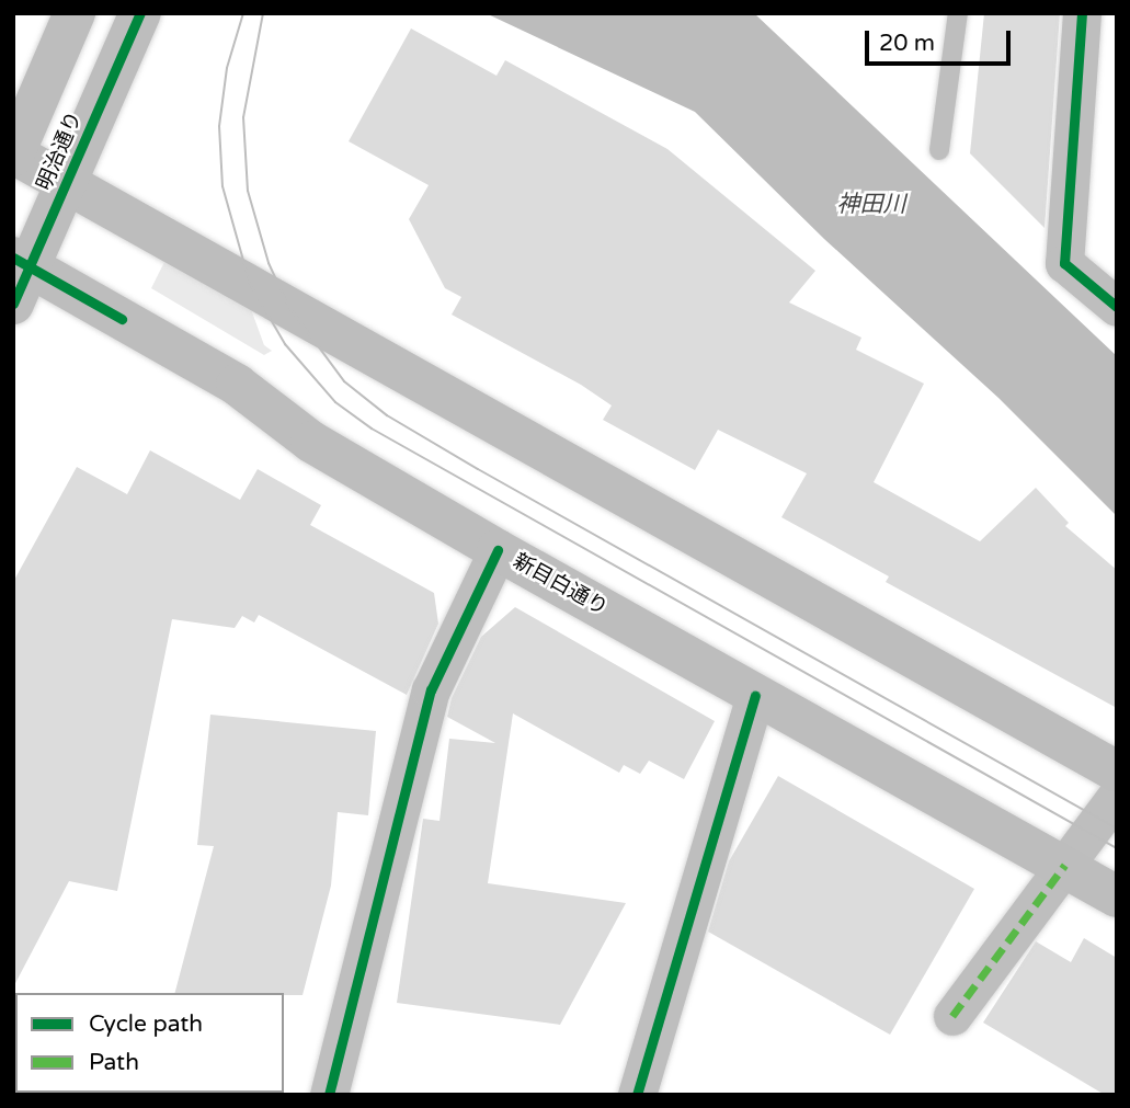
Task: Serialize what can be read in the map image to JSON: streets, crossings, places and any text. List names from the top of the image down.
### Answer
{
  "streets": {
    "main road": ["明治通り", "新目白通り"]
  },
  "crossings": [
    ["明治通り", "新目白通り"]
  ],
  "water": ["神田川"],
  "legend": ["Cycle path", "Path"],
  "scale_bar": "20 m"
}
